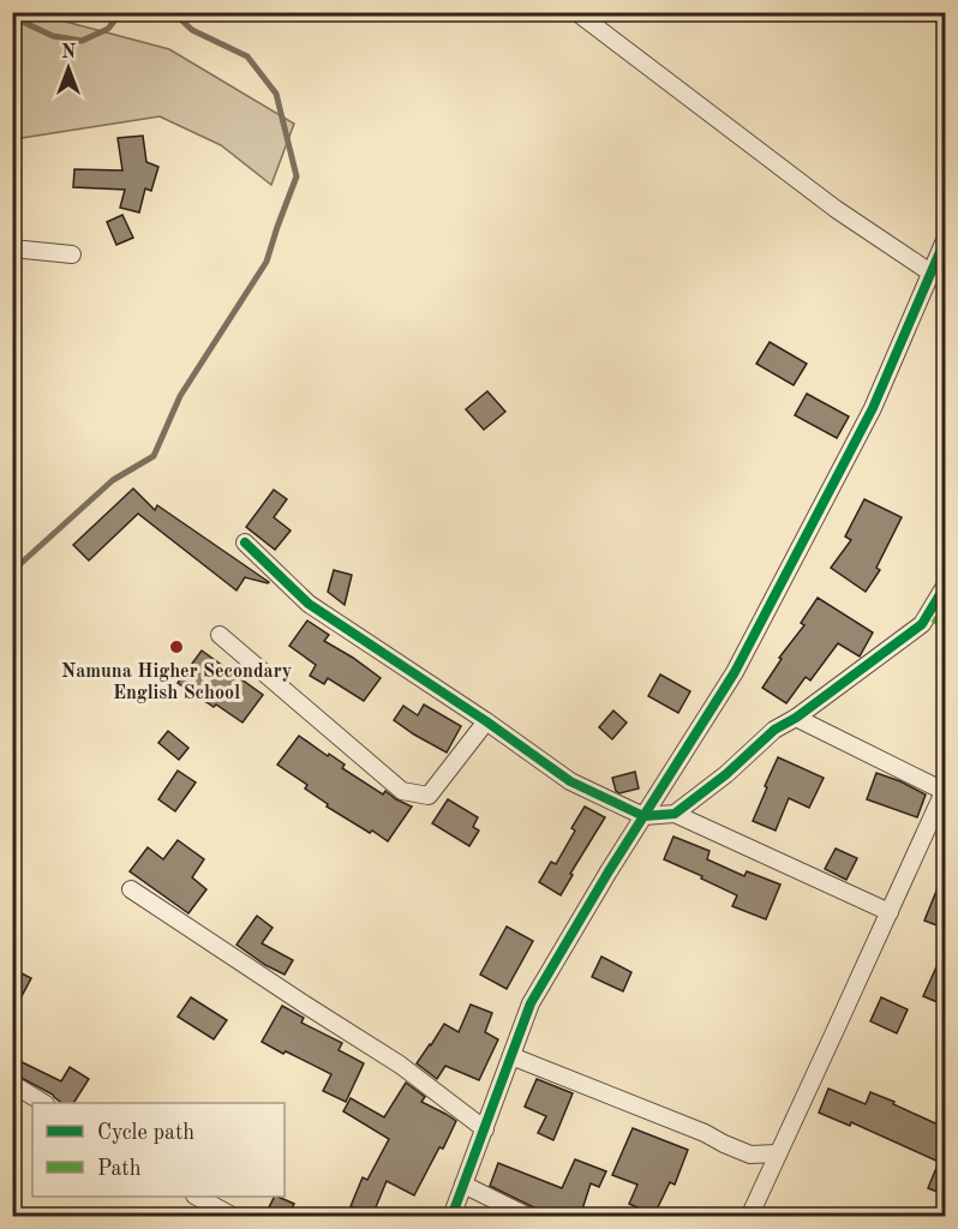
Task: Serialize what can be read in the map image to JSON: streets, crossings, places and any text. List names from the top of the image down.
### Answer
{
  "places": ["Namuna Higher Secondary English School"],
  "legend": ["Cycle path", "Path"],
  "north": "top"
}
